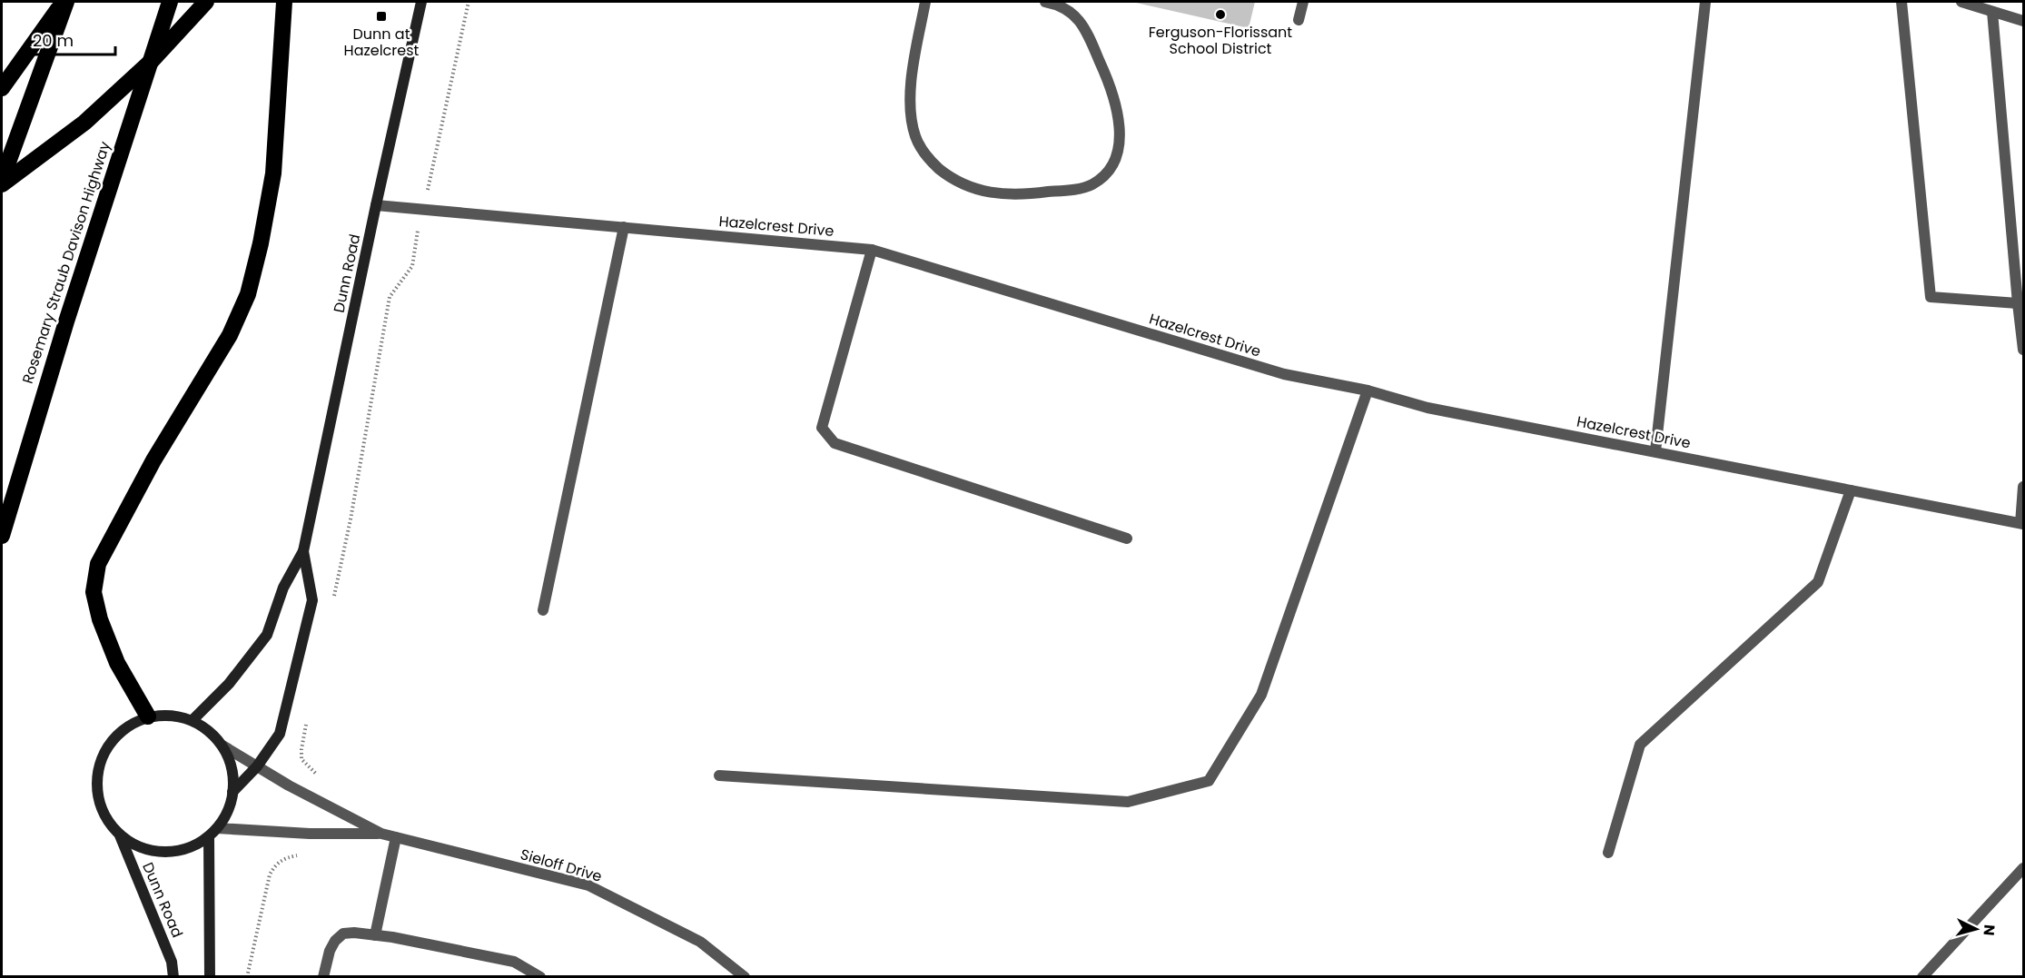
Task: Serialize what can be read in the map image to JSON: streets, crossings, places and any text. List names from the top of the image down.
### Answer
{
  "streets": {
    "highway": ["Rosemary Straub Davison Highway"],
    "street": ["Hazelcrest Drive", "Dunn Road", "Sieloff Drive"]
  },
  "crossings": [
    ["Hazelcrest Drive", "Dunn Road"],
    ["Dunn Road", "Sieloff Drive"]
  ],
  "places": {
    "other": ["Ferguson-Florissant School District"],
    "transit": ["Dunn at Hazelcrest"]
  },
  "scale_bar": "20 m",
  "north": "right"
}
